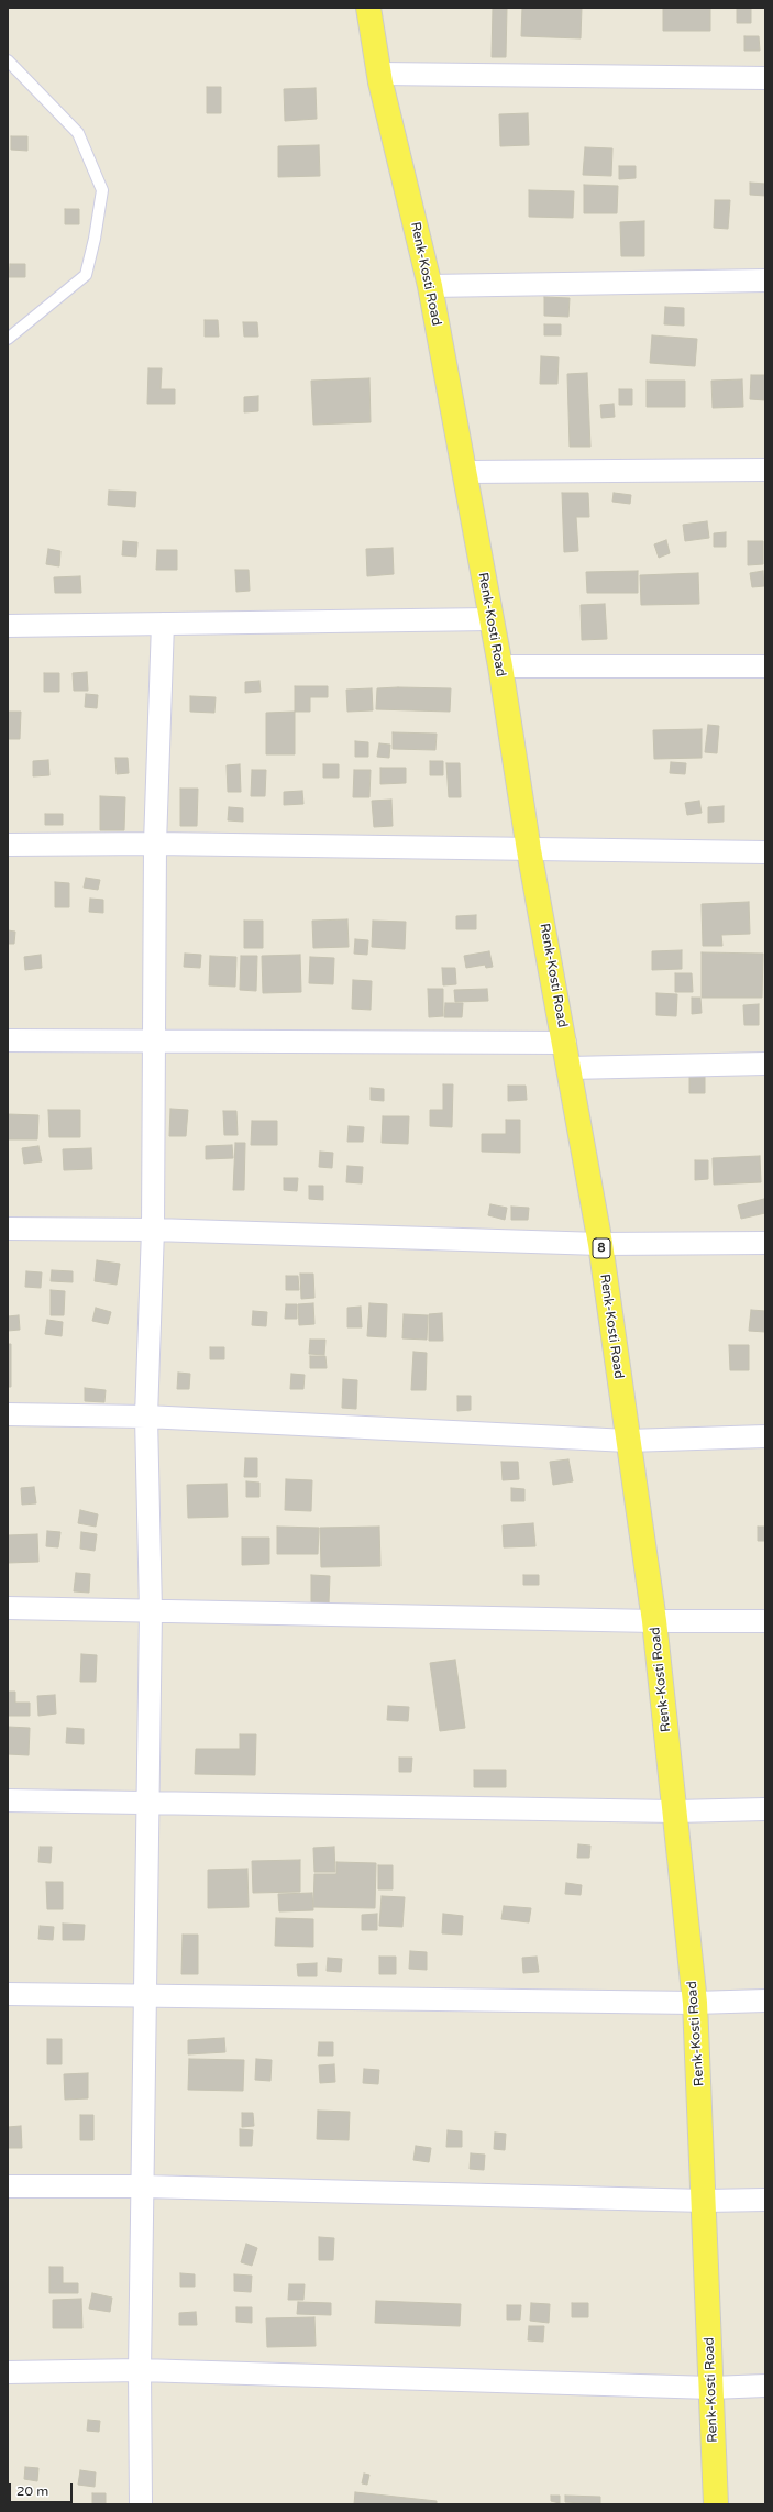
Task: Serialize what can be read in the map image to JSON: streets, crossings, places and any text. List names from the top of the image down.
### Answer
{
  "streets": {
    "main road": ["Renk-Kosti Road", "8"]
  },
  "scale_bar": "20 m"
}
